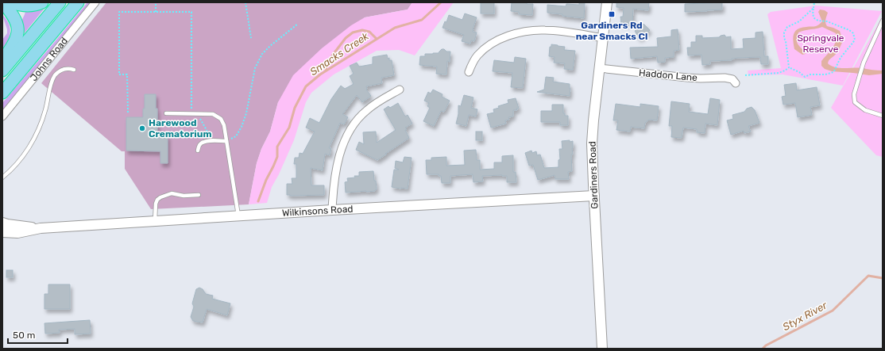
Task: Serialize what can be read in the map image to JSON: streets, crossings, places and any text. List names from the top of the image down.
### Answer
{
  "streets": {
    "highway": ["Johns Road"],
    "street": ["Haddon Lane", "Gardiners Road", "Wilkinsons Road"]
  },
  "crossings": [
    ["Haddon Lane", "Gardiners Road"],
    ["Gardiners Road", "Wilkinsons Road"]
  ],
  "water": ["Smacks Creek", "Styx River"],
  "parks": ["Springvale Reserve"],
  "places": {
    "transit": ["Gardiners Rd near Smacks Cl"],
    "other": ["Harewood Crematorium"]
  },
  "scale_bar": "50 m"
}
